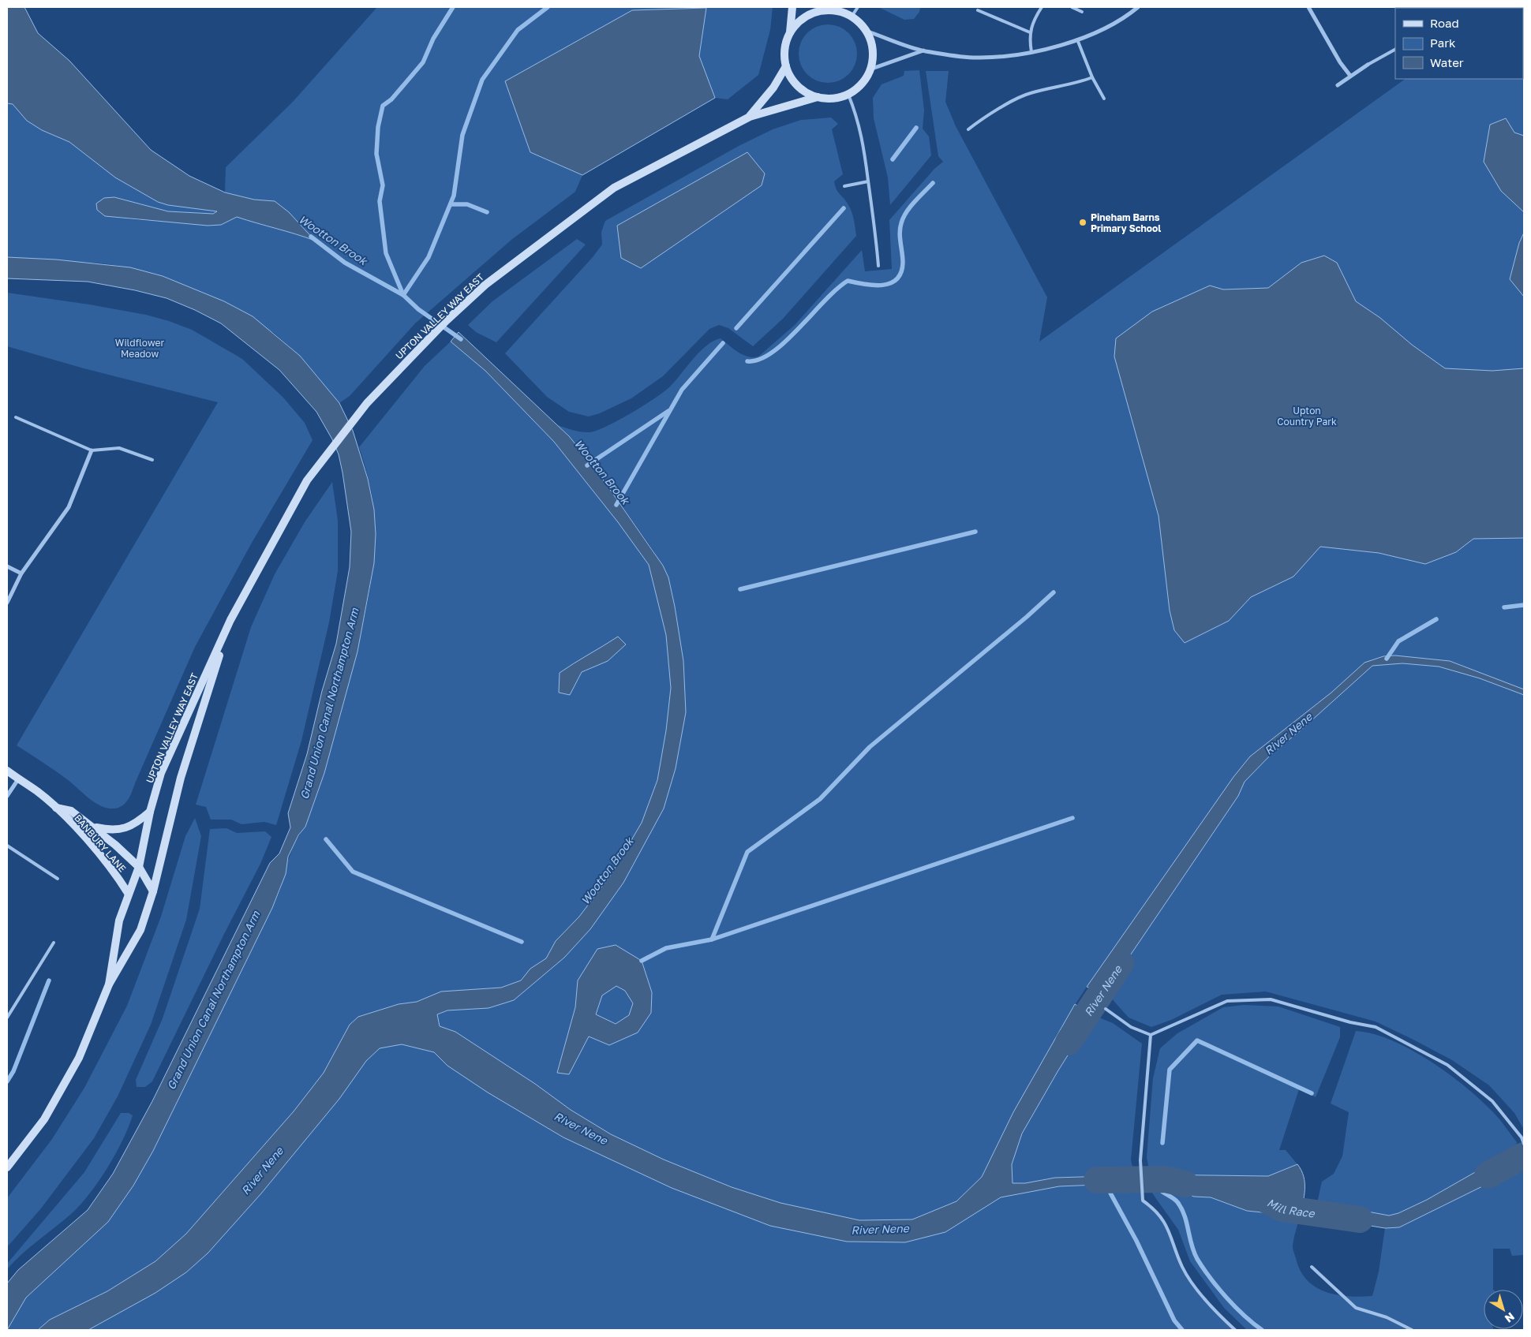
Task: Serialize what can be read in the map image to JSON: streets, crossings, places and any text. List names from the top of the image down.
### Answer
{
  "streets": {
    "street": ["UPTON VALLEY WAY EAST", "BANBURY LANE"]
  },
  "crossings": [
    ["UPTON VALLEY WAY EAST", "BANBURY LANE"]
  ],
  "water": [
    "Wootton Brook",
    "Grand Union Canal Northampton Arm",
    "River Nene",
    "Mill Race"
  ],
  "parks": ["Wildflower Meadow", "Upton Country Park"],
  "places": ["Pineham Barns Primary School"],
  "legend": ["Road", "Park", "Water"],
  "north": "bottom right"
}
